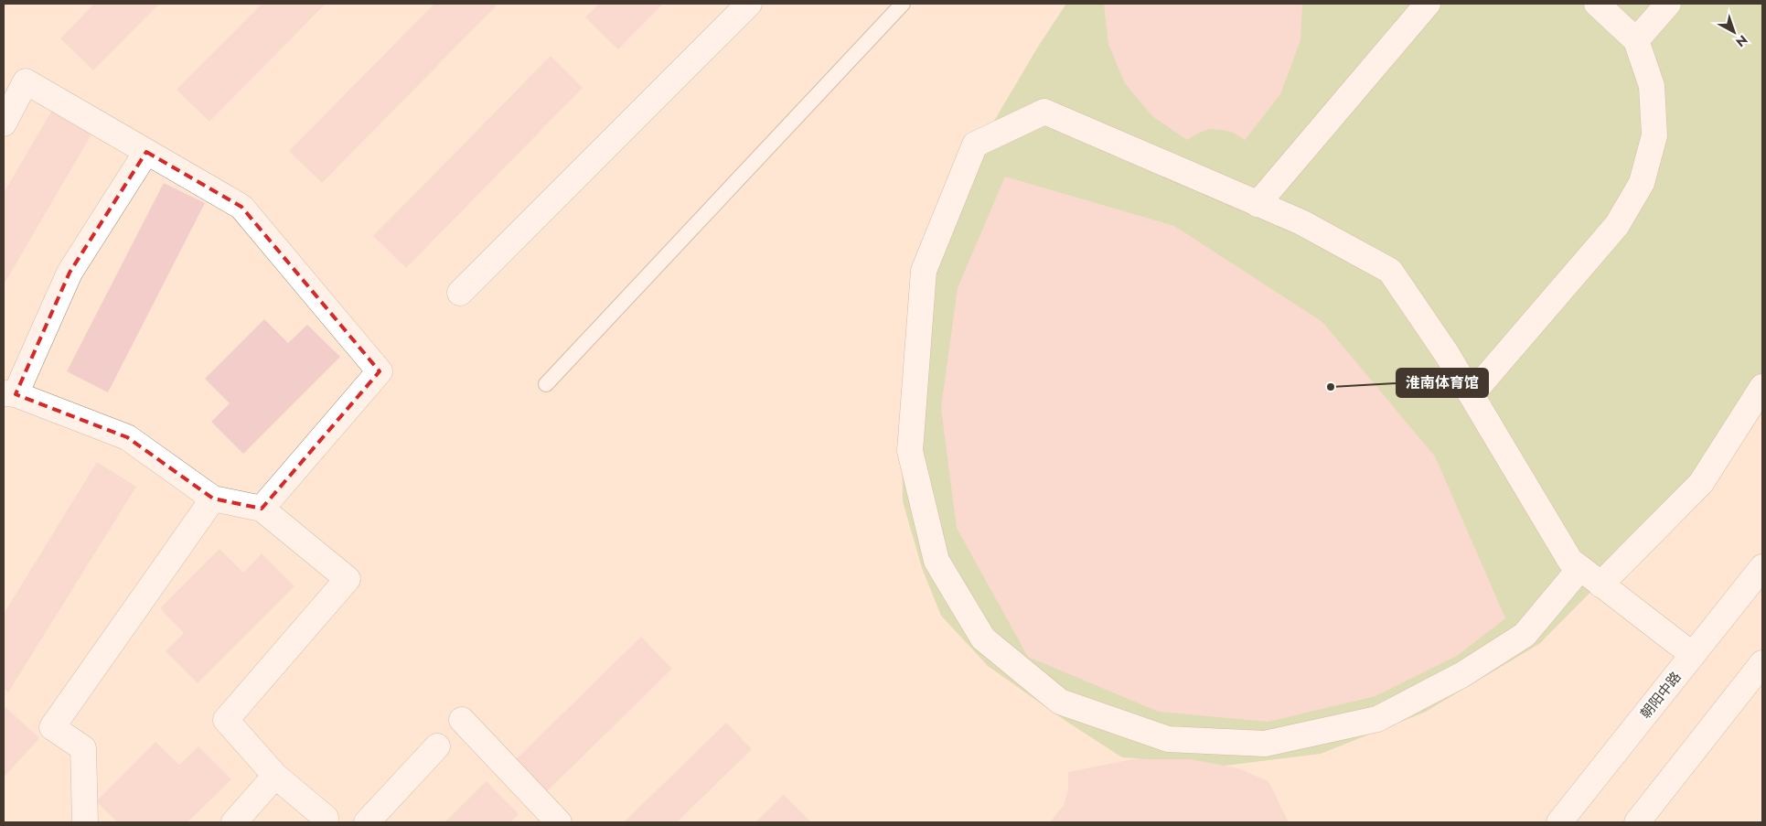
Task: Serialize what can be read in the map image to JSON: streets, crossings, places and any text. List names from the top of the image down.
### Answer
{
  "streets": {
    "street": ["朝阳中路"]
  },
  "places": ["淮南体育馆"],
  "north": "bottom right"
}
